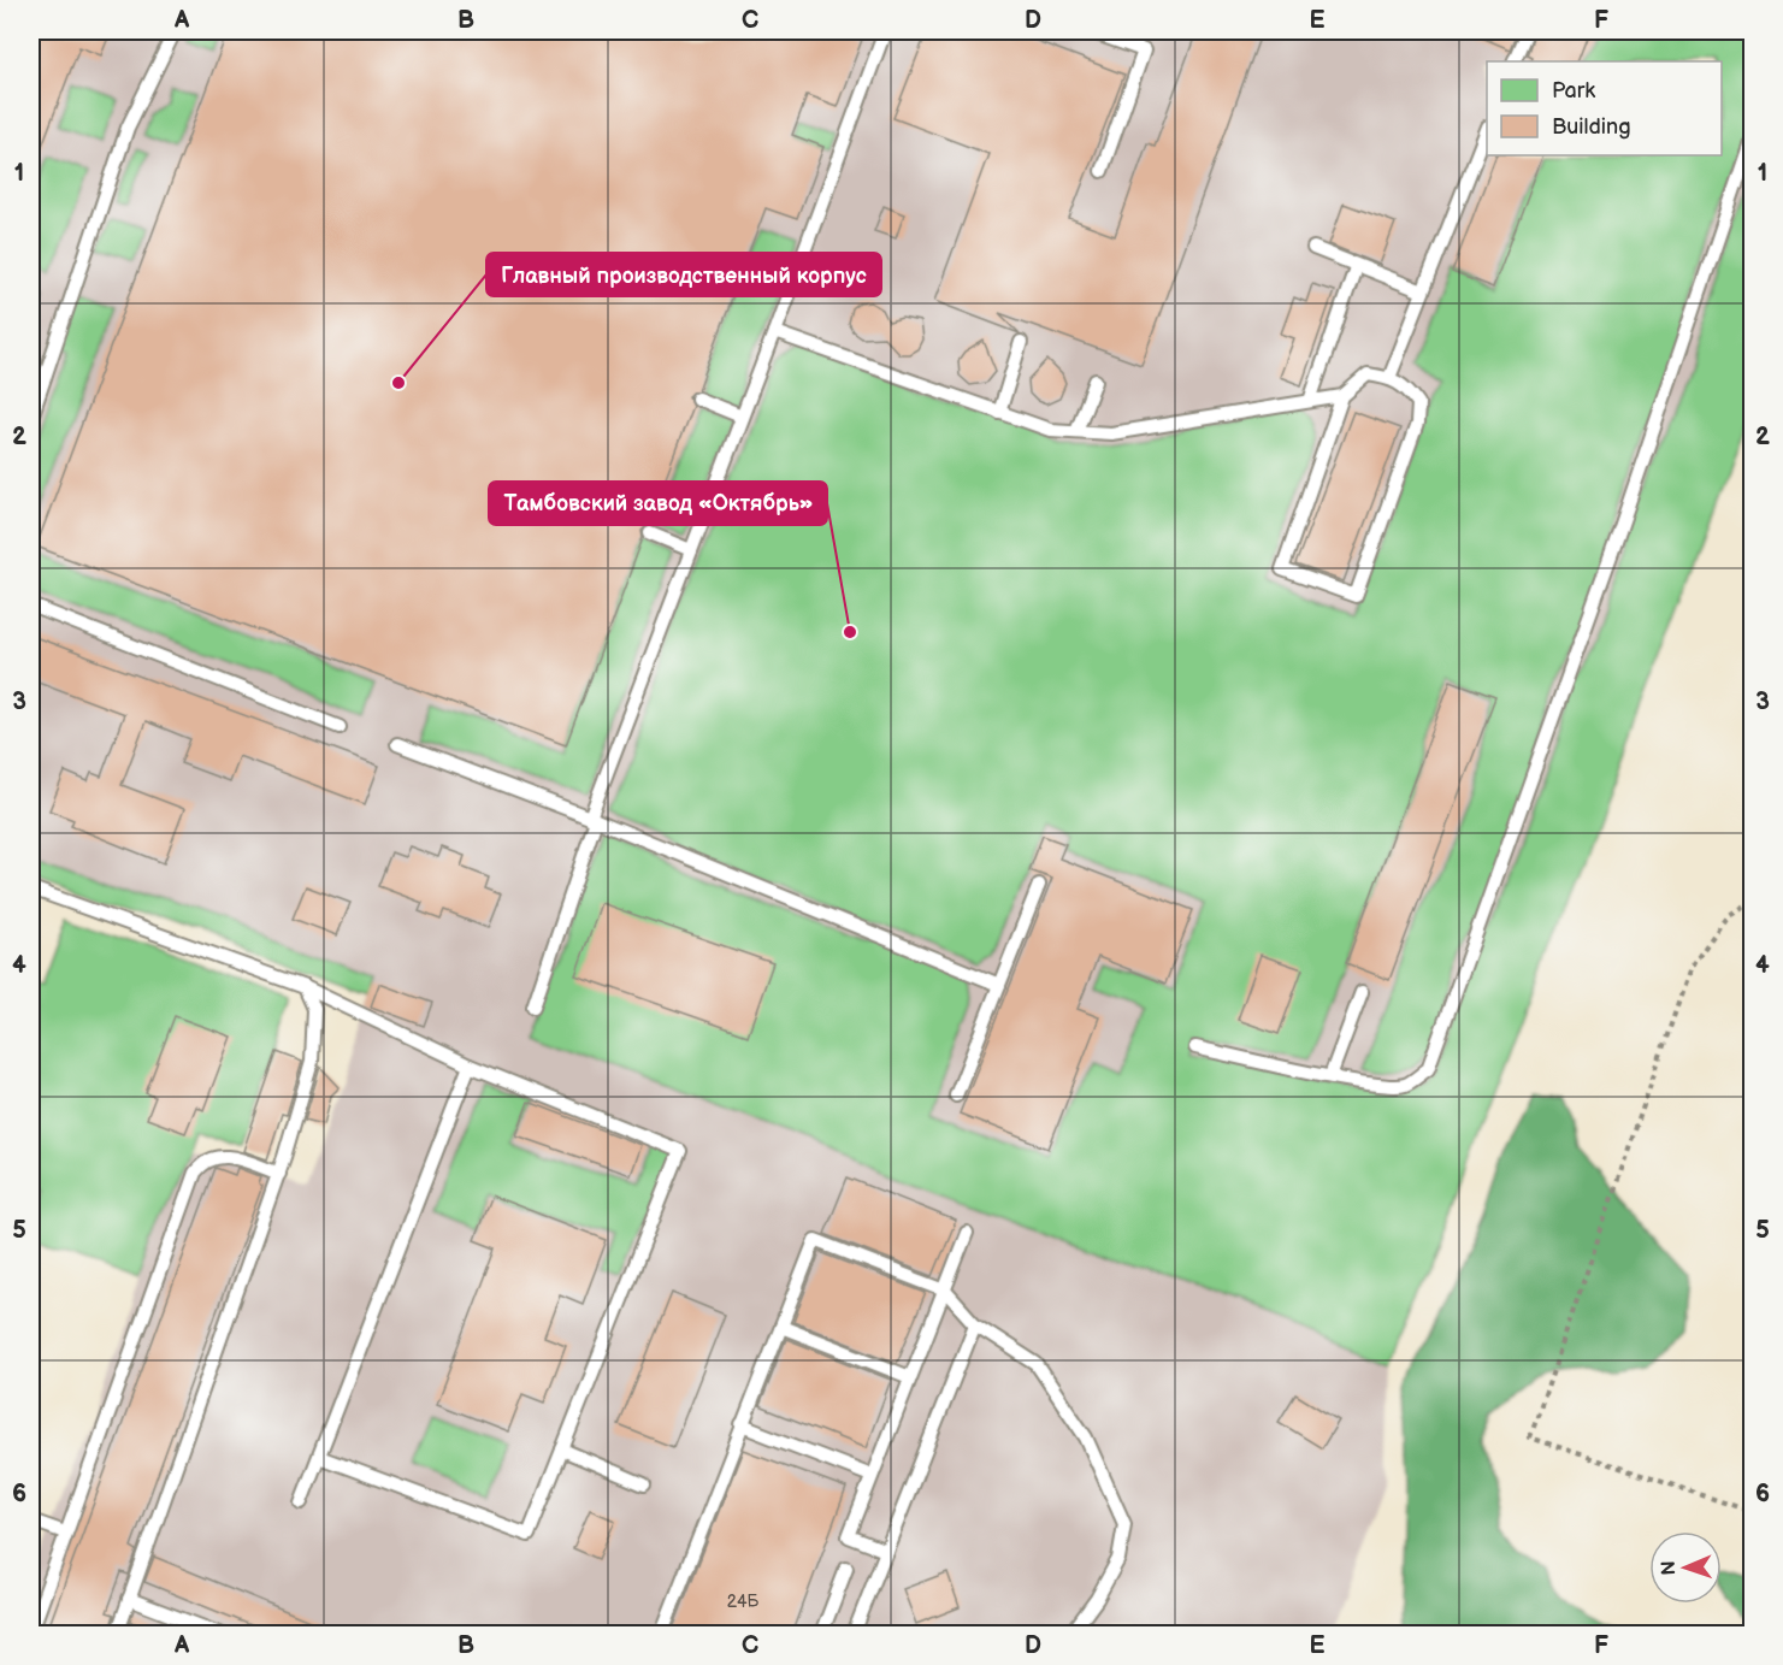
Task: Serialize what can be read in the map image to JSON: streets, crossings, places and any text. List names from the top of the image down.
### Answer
{
  "places": ["Главный производственный корпус", "Тамбовский завод «Октябрь»"],
  "house_numbers": ["24Б"],
  "legend": ["Park", "Building"],
  "north": "left",
  "grid": {
    "columns": [
      "A",
      "B",
      "C",
      "D",
      "E",
      "F"
    ],
    "rows": [
      "1",
      "2",
      "3",
      "4",
      "5",
      "6"
    ]
  }
}
